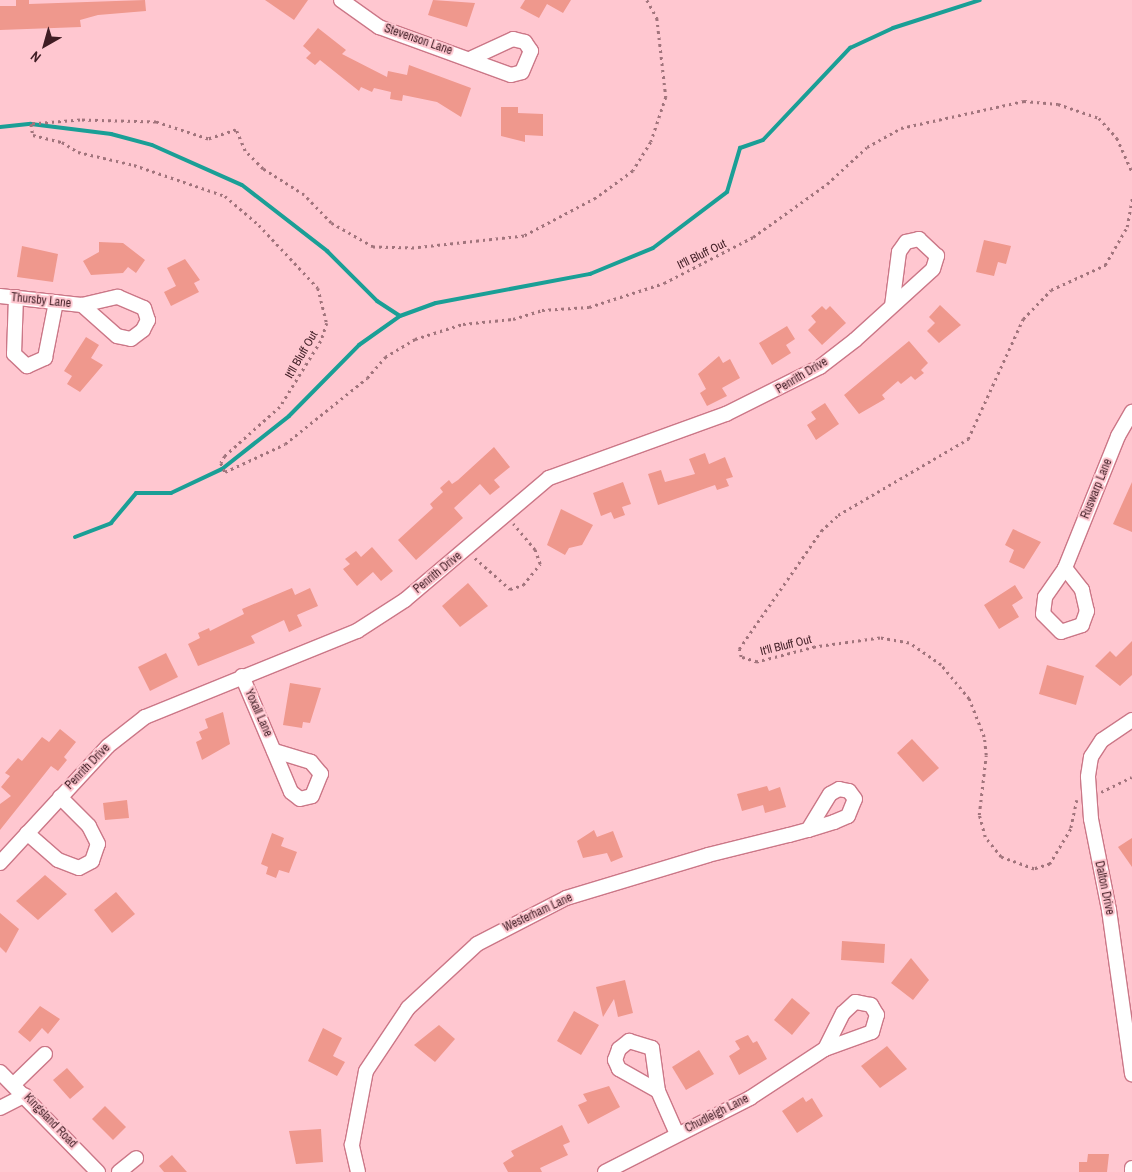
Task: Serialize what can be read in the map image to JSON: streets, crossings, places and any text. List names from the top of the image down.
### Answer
{
  "streets": {
    "street": [
      "Stevenson Lane",
      "Thursby Lane",
      "Penrith Drive",
      "Ruswarp Lane",
      "Yoxall Lane",
      "Dalton Drive",
      "Westerham Lane",
      "Chudleigh Lane",
      "Kingsland Road"
    ],
    "path": ["It'll Bluff Out"]
  },
  "crossings": [
    ["It'll Bluff Out", "Dalton Drive"],
    ["Penrith Drive", "Yoxall Lane"]
  ],
  "north": "bottom left"
}
